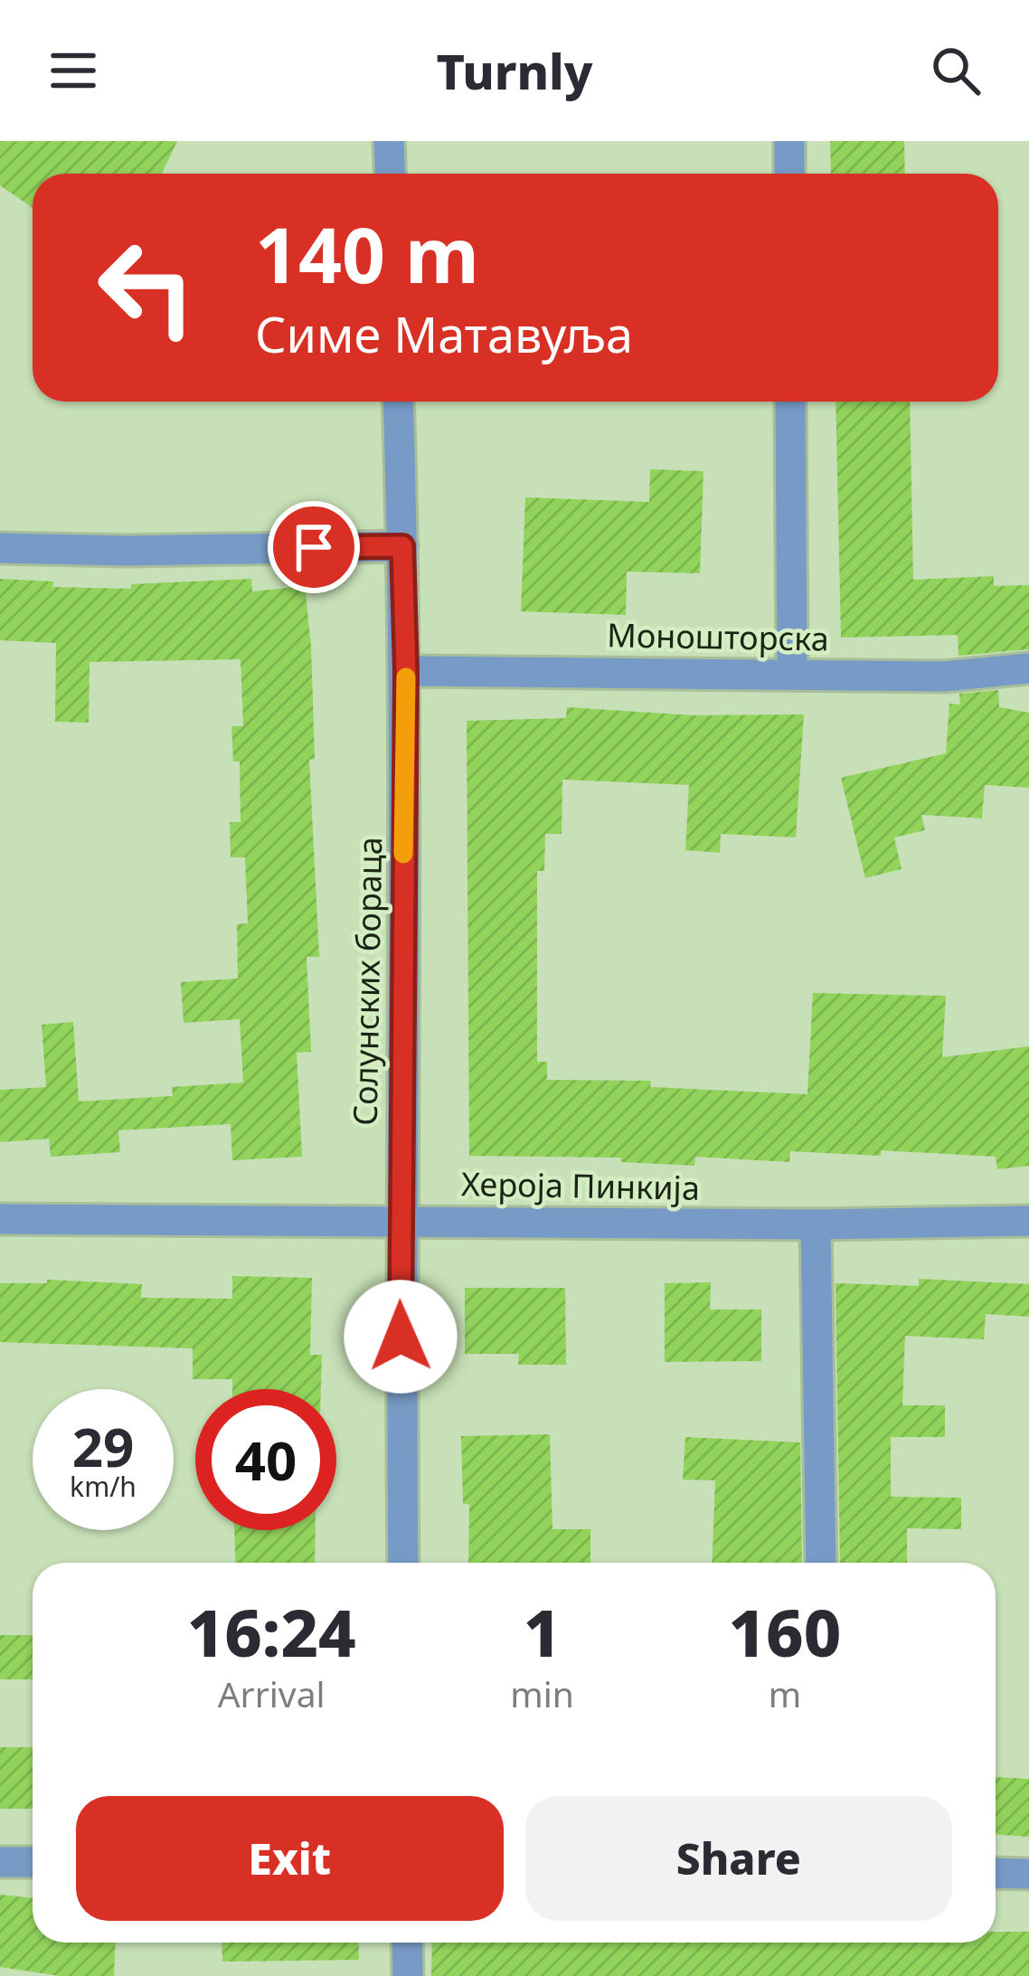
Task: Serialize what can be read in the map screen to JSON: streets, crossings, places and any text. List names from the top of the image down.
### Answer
{
  "streets": {
    "street": ["Моношторска", "Солунских бораца", "Хероја Пинкија"]
  },
  "crossings": [
    ["Моношторска", "Солунских бораца"],
    ["Солунских бораца", "Хероја Пинкија"]
  ],
  "page": {
    "header": "Turnly",
    "turn": ["140 m", "Симе Матавуља"],
    "speed": "29 km/h",
    "limit": "40",
    "eta": [
      "16:24",
      "Arrival",
      "1",
      "min",
      "160",
      "m"
    ],
    "buttons": ["Exit", "Share"]
  }
}
